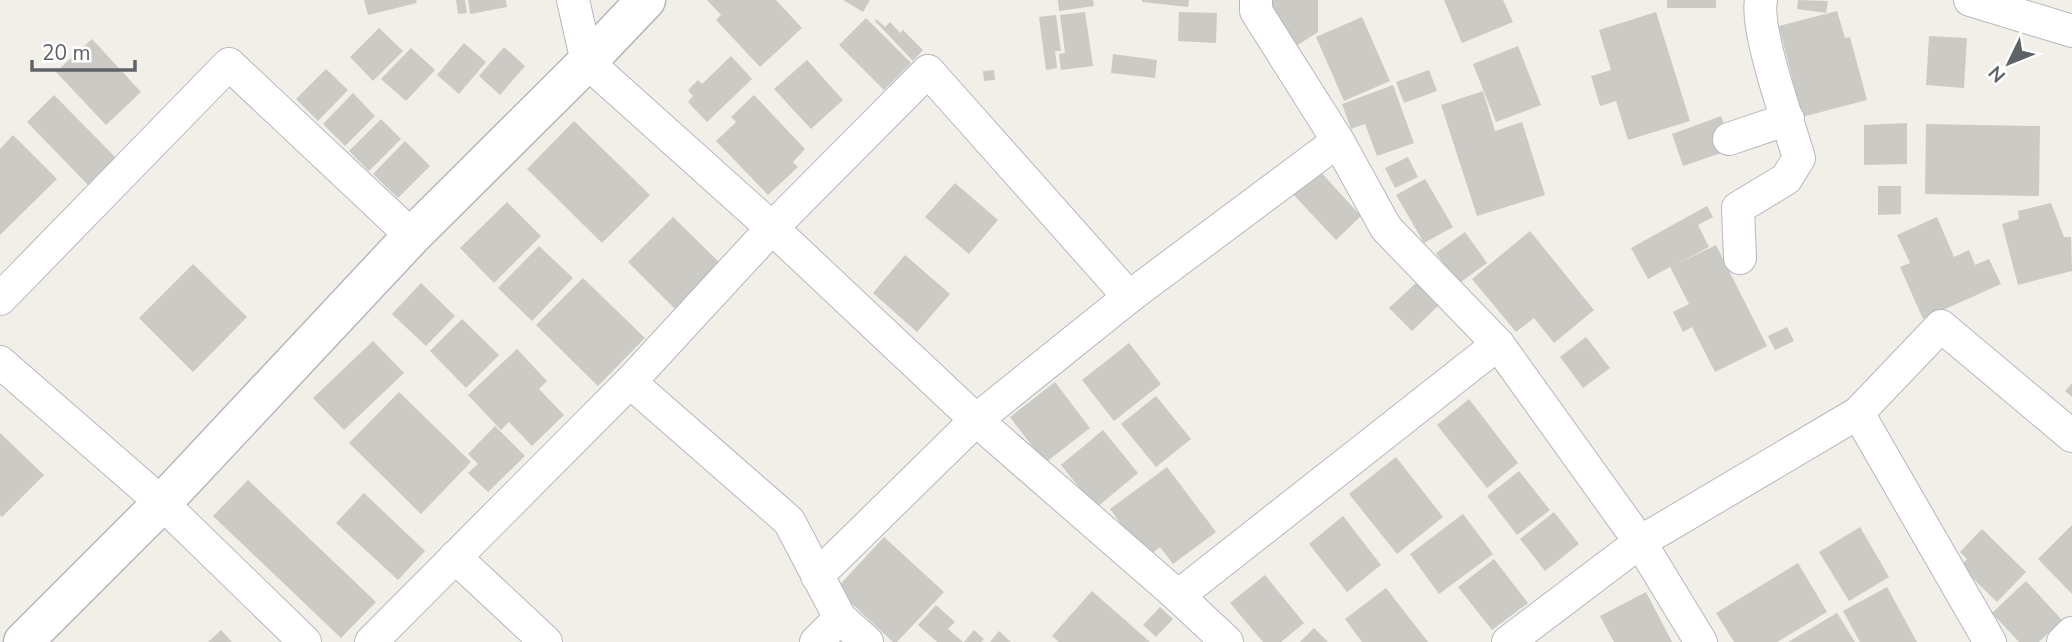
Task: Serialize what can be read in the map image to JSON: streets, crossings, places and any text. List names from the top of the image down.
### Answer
{
  "scale_bar": "20 m",
  "north": "bottom left"
}
